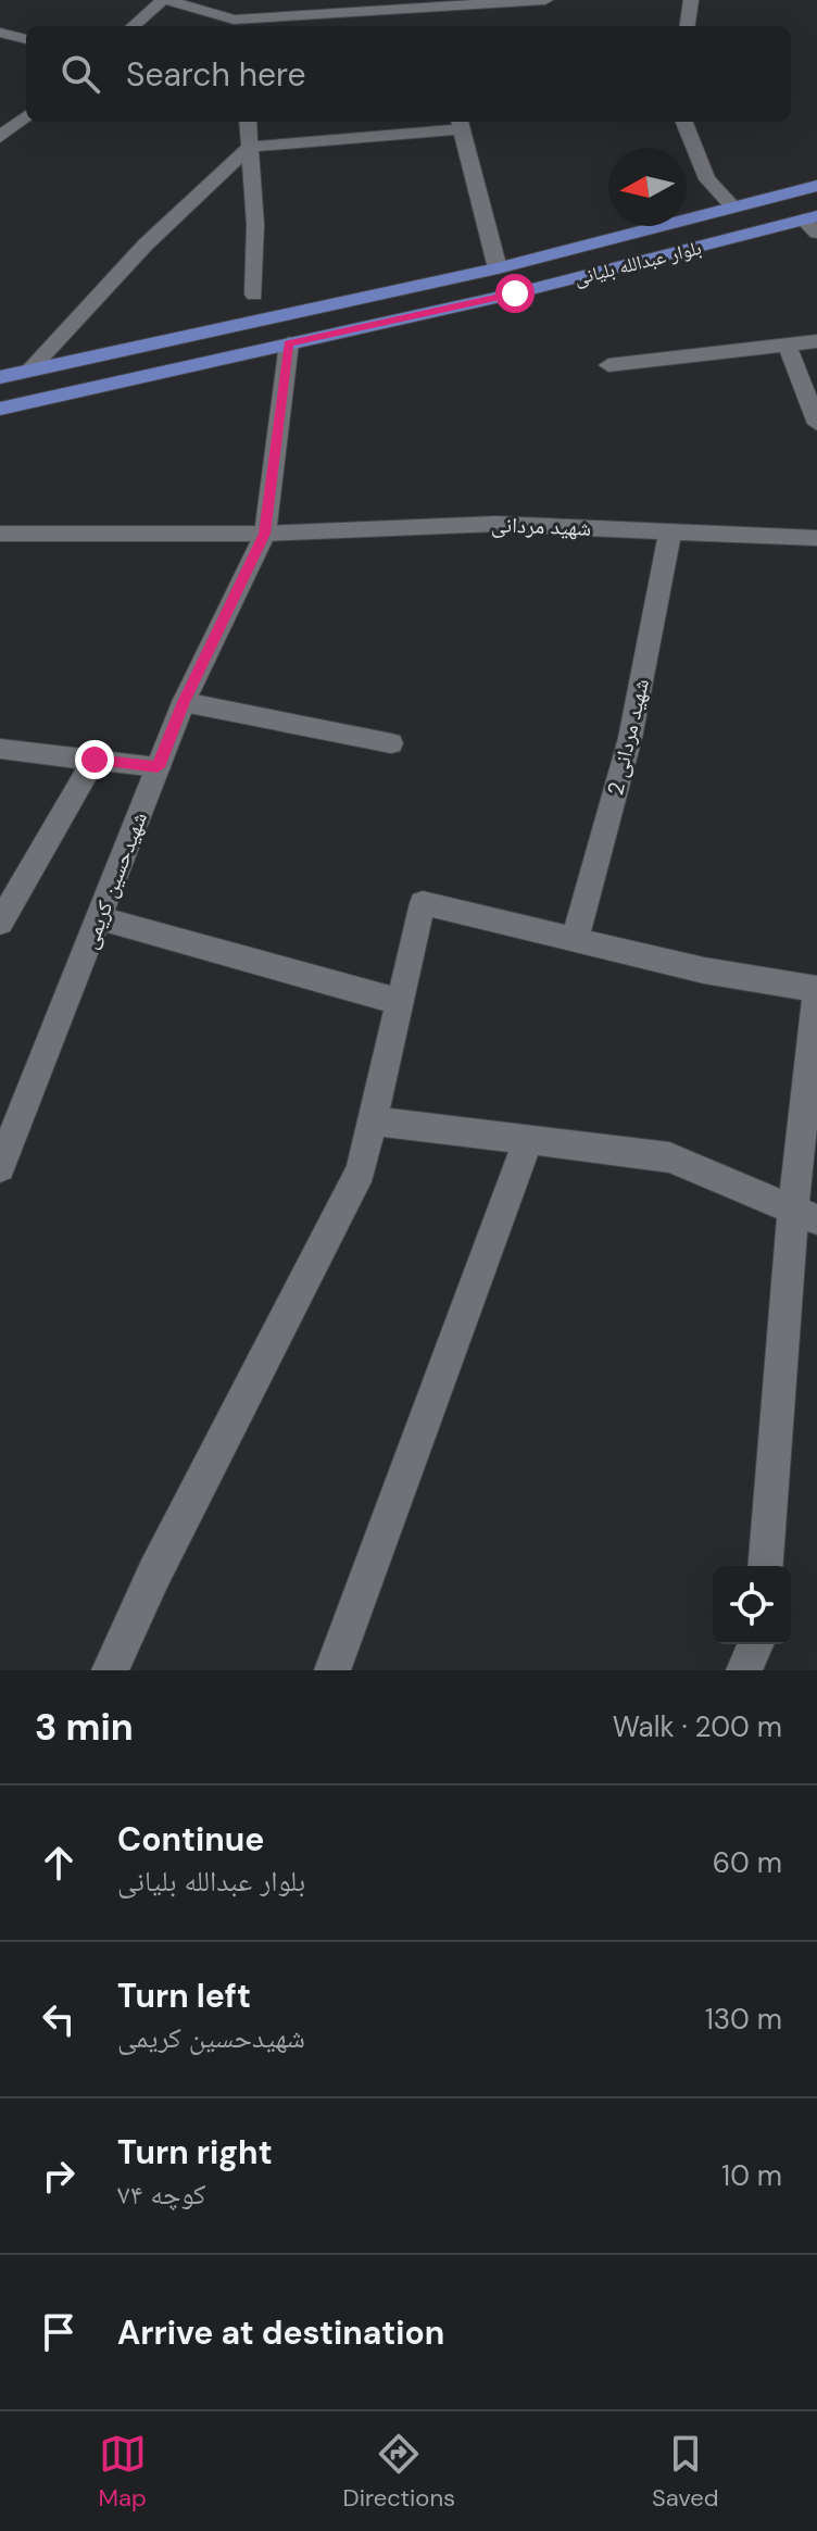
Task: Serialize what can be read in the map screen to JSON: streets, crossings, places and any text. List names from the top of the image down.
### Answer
{
  "streets": {
    "main road": ["بلوار عبدالله بلیانی"],
    "street": ["شهید مردانی", "شهید مردانی 2", "شهیدحسین کریمی"]
  },
  "crossings": [
    ["بلوار عبدالله بلیانی", "شهیدحسین کریمی"],
    ["شهید مردانی", "شهید مردانی 2"],
    ["شهید مردانی", "شهیدحسین کریمی"]
  ],
  "north": "left",
  "page": {
    "search": "Search here",
    "heading": ["3 min", "Walk · 200 m"],
    "list": [
      ["Continue", "بلوار عبدالله بلیانی", "60 m"],
      ["Turn left", "شهیدحسین کریمی", "130 m"],
      ["Turn right", "کوچه ۷۴", "10 m"],
      "Arrive at destination"
    ],
    "nav": ["Map", "Directions", "Saved"]
  }
}
